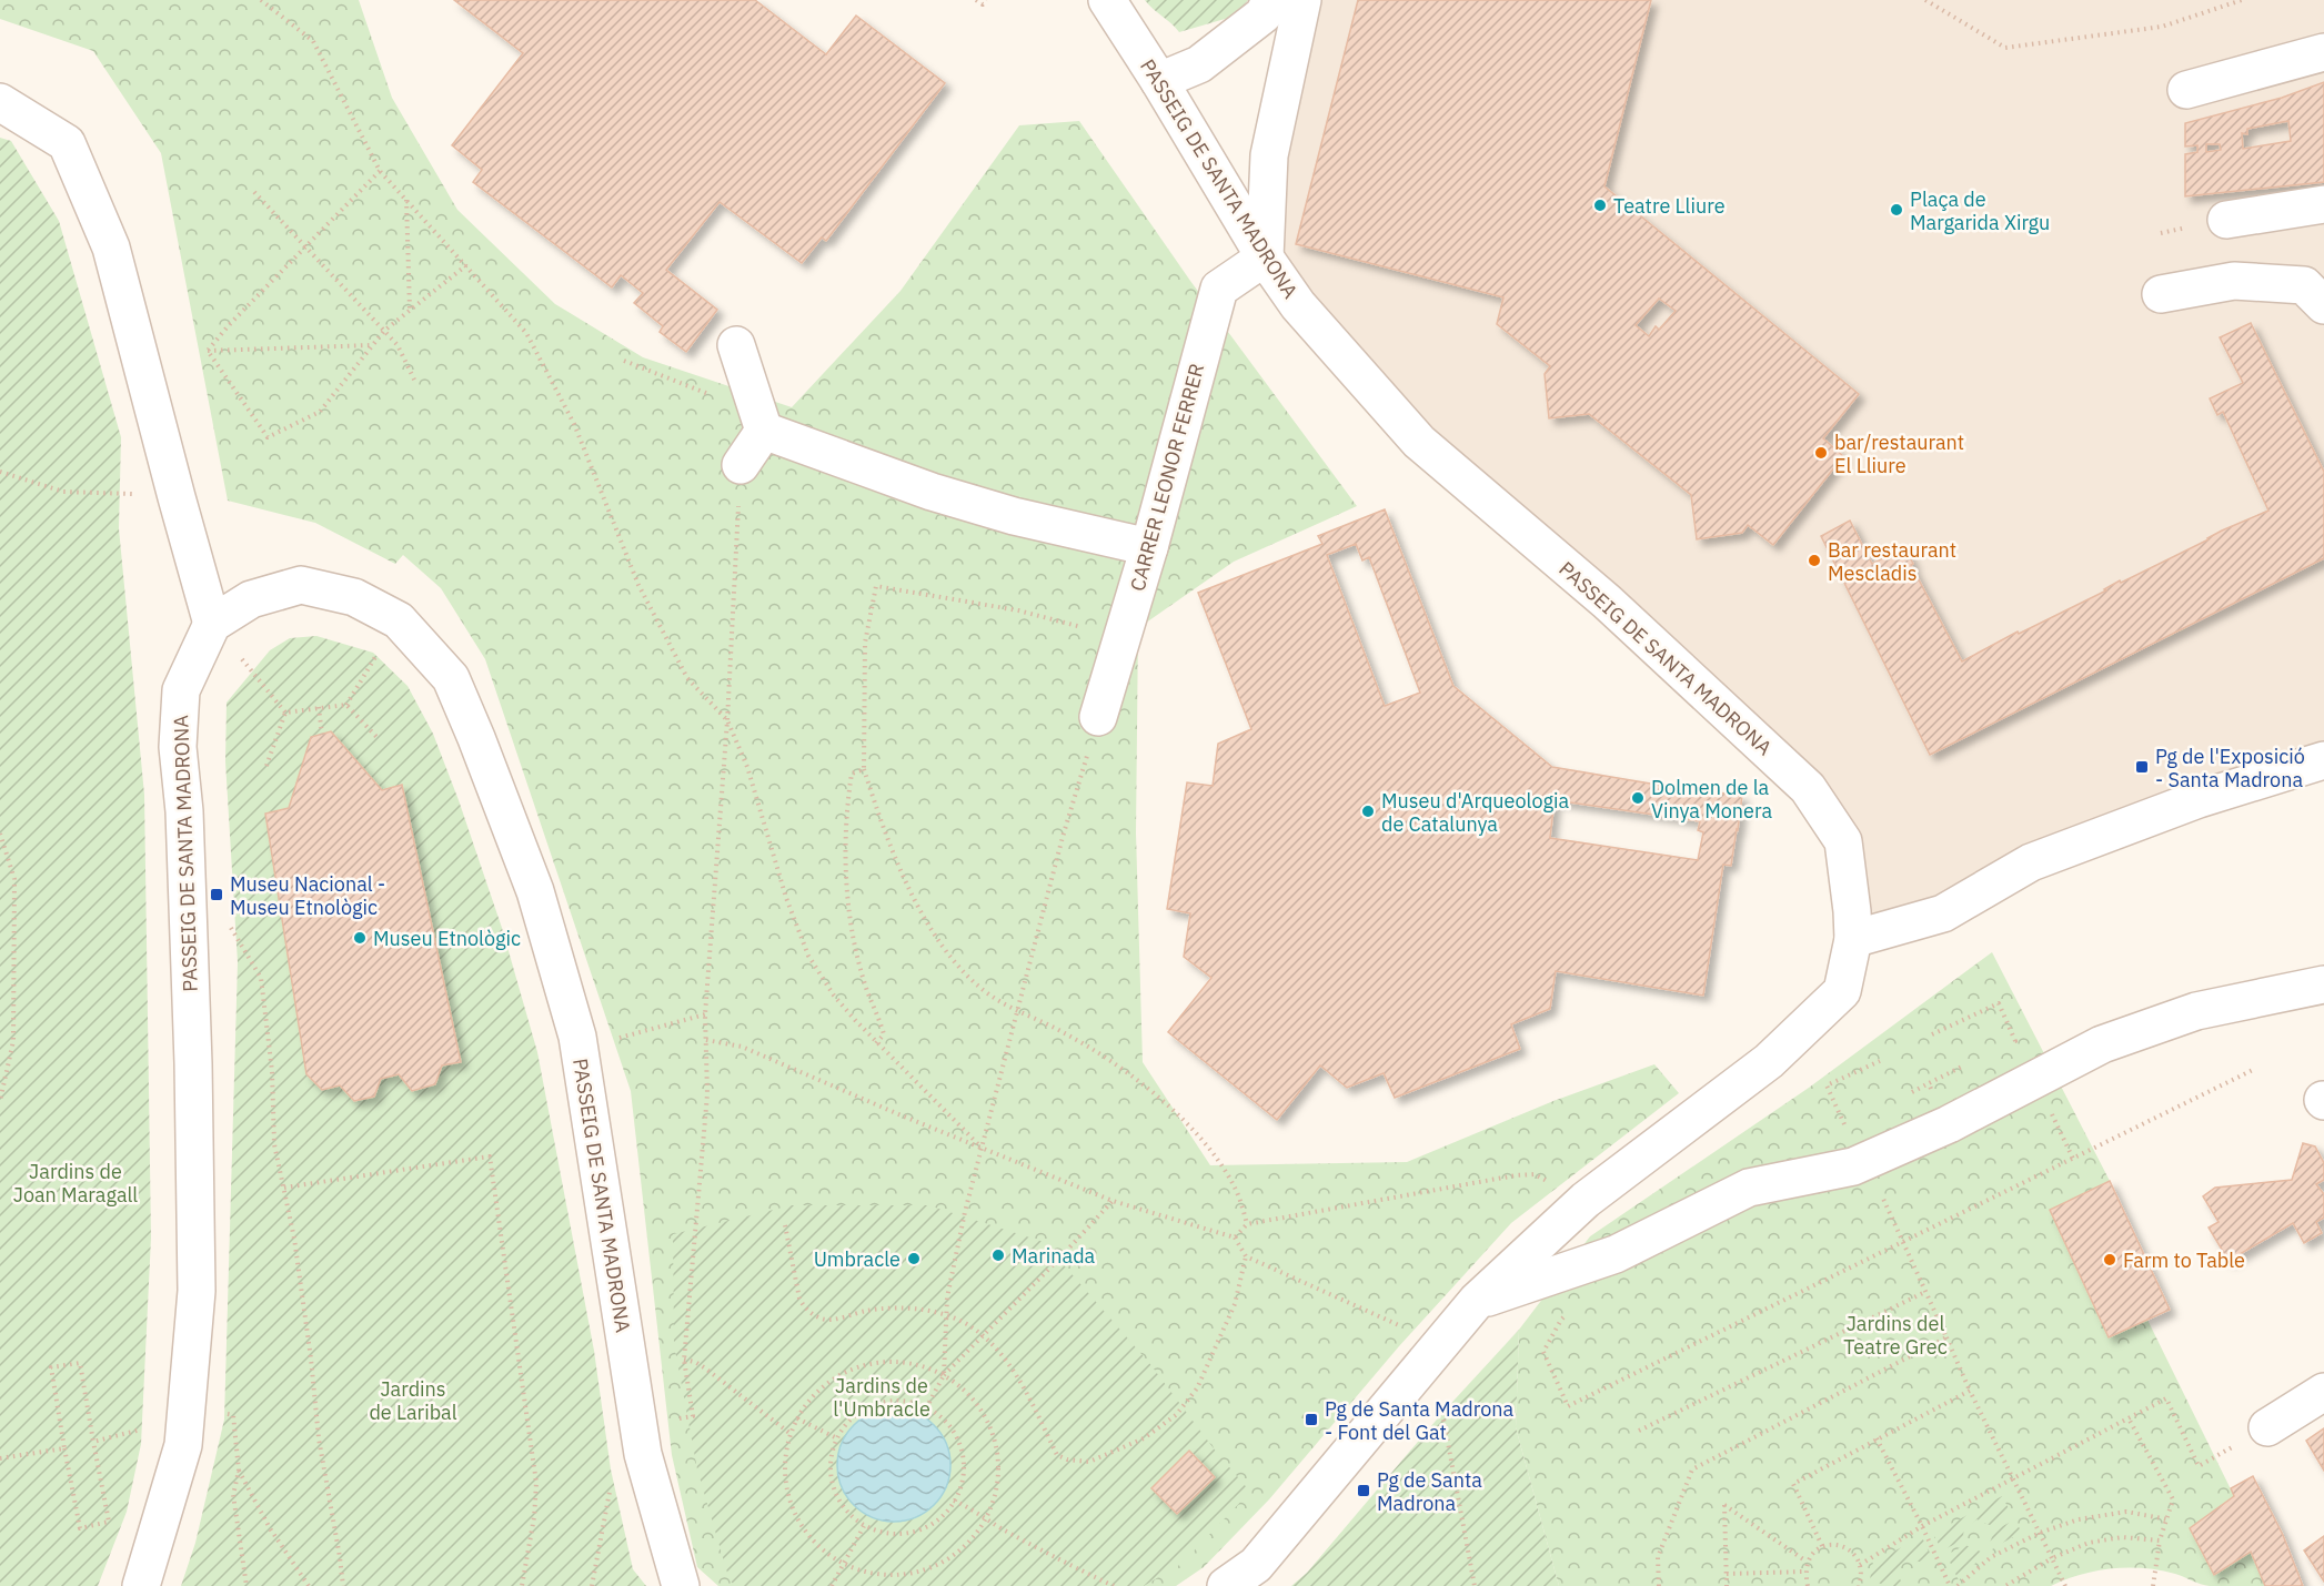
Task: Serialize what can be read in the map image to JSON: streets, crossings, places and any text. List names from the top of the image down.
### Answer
{
  "streets": {
    "street": ["PASSEIG DE SANTA MADRONA", "CARRER LEONOR FERRER"]
  },
  "crossings": [
    ["PASSEIG DE SANTA MADRONA", "CARRER LEONOR FERRER"]
  ],
  "parks": [
    "Jardins de Joan Maragall",
    "Jardins del Teatre Grec",
    "Jardins de l'Umbracle",
    "Jardins de Laribal"
  ],
  "places": {
    "other": [
      "Teatre Lliure",
      "Plaça de Margarida Xirgu",
      "bar/restaurant El Lliure",
      "Bar restaurant Mescladis",
      "Dolmen de la Vinya Monera",
      "Museu d'Arqueologia de Catalunya",
      "Museu Etnològic",
      "Marinada",
      "Umbracle",
      "Farm to Table"
    ],
    "transit": [
      "Pg de l'Exposició - Santa Madrona",
      "Museu Nacional - Museu Etnològic",
      "Pg de Santa Madrona - Font del Gat",
      "Pg de Santa Madrona"
    ]
  }
}
